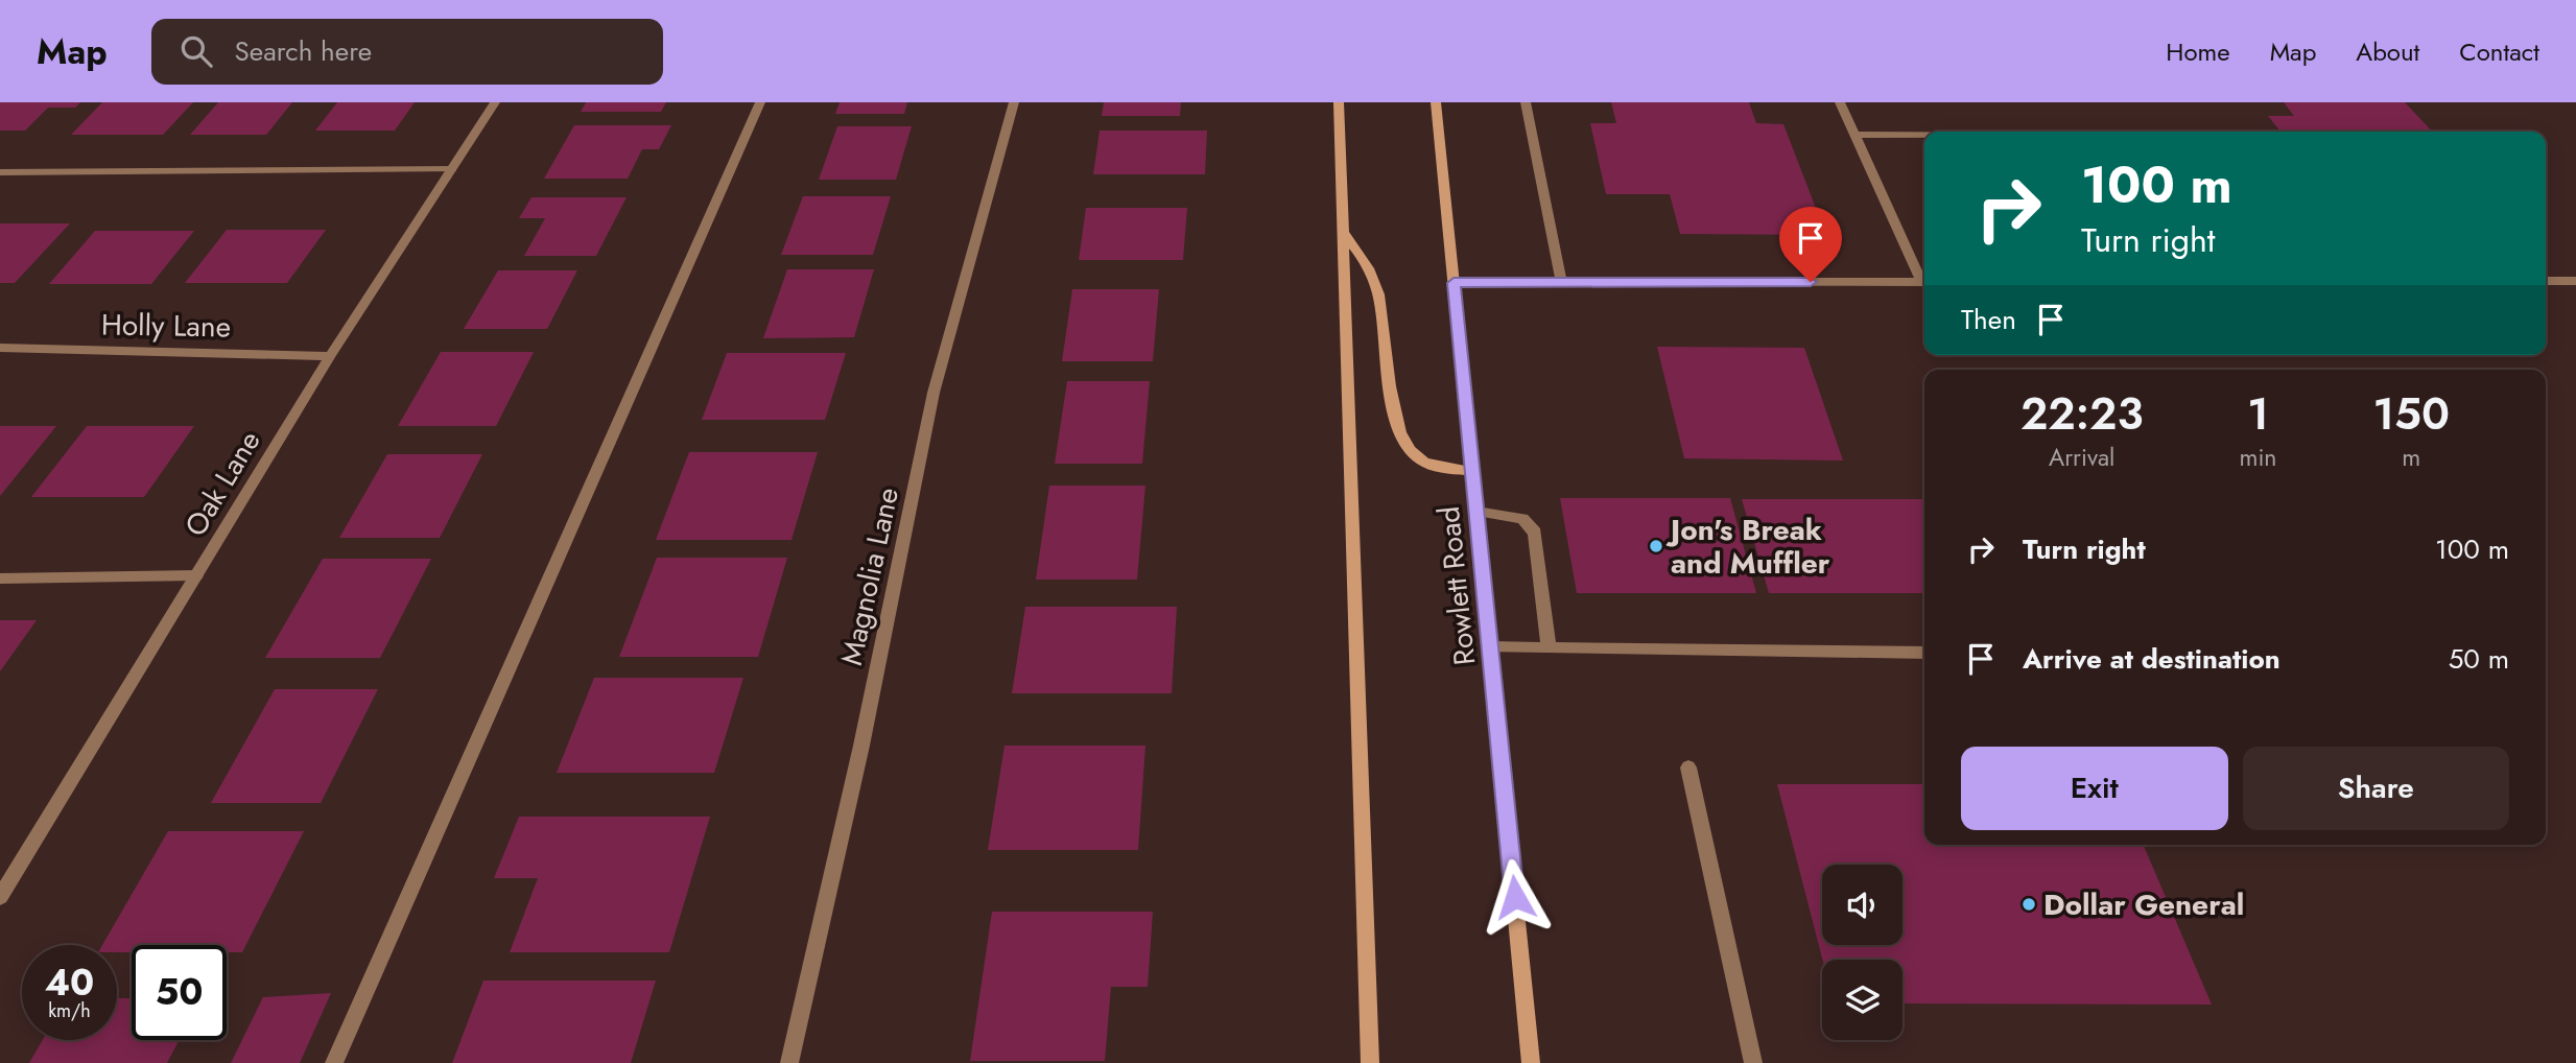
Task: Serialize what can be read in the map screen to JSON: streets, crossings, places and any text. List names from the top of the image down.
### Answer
{
  "streets": {
    "main road": ["Rowlett Road"],
    "street": ["Holly Lane", "Oak Lane", "Magnolia Lane"]
  },
  "crossings": [
    ["Holly Lane", "Oak Lane"]
  ],
  "places": ["Jon's Break and Muffler", "Dollar General"],
  "page": {
    "header": "Map",
    "search": "Search here",
    "nav": [
      "Home",
      "Map",
      "About",
      "Contact"
    ],
    "turn": ["100 m", "Turn right"],
    "then": "Then",
    "eta": [
      "22:23",
      "Arrival",
      "1",
      "min",
      "150",
      "m"
    ],
    "list": [
      {
        "name": "Turn right",
        "value": "100 m"
      },
      {
        "name": "Arrive at destination",
        "value": "50 m"
      }
    ],
    "buttons": ["Exit", "Share"],
    "speed": "40 km/h",
    "limit": "50"
  }
}
